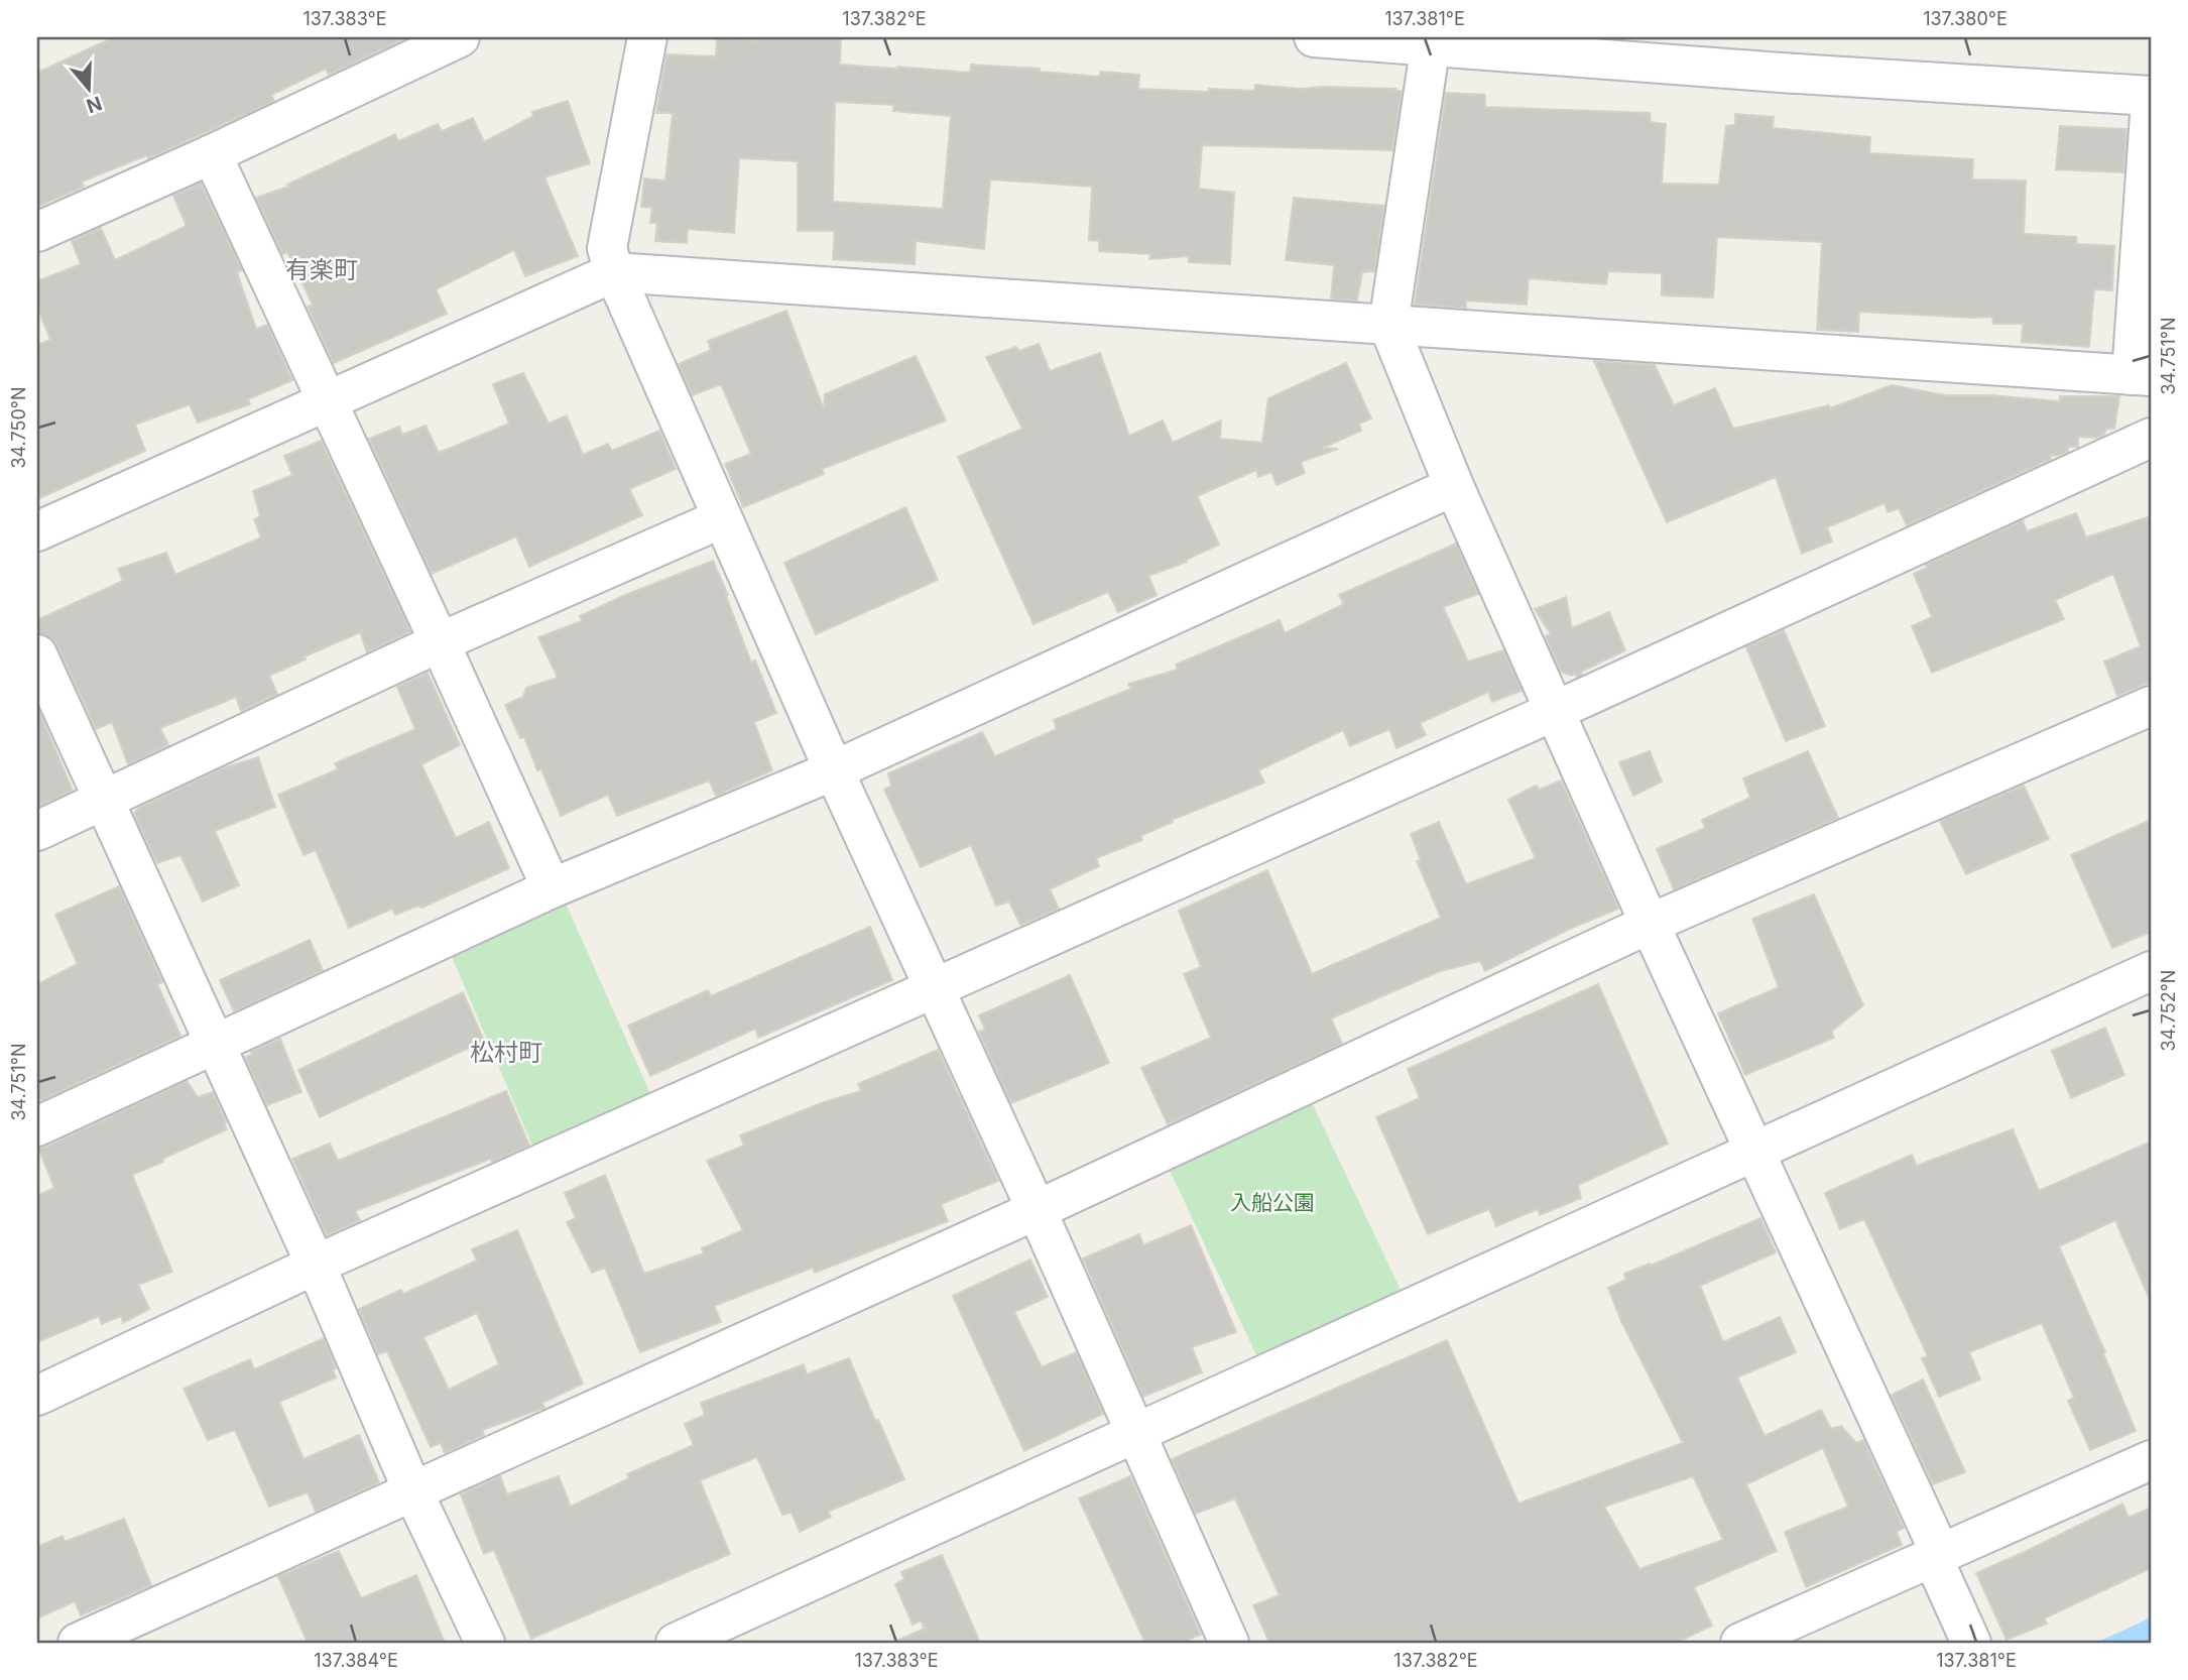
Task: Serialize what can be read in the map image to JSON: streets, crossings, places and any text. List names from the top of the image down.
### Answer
{
  "districts": ["有楽町", "松村町"],
  "parks": ["入船公園"],
  "north": "bottom",
  "coordinates": [
    "137.383°E",
    "137.382°E",
    "137.381°E",
    "137.380°E",
    "34.751°N",
    "34.750°N",
    "34.752°N",
    "137.384°E"
  ]
}
